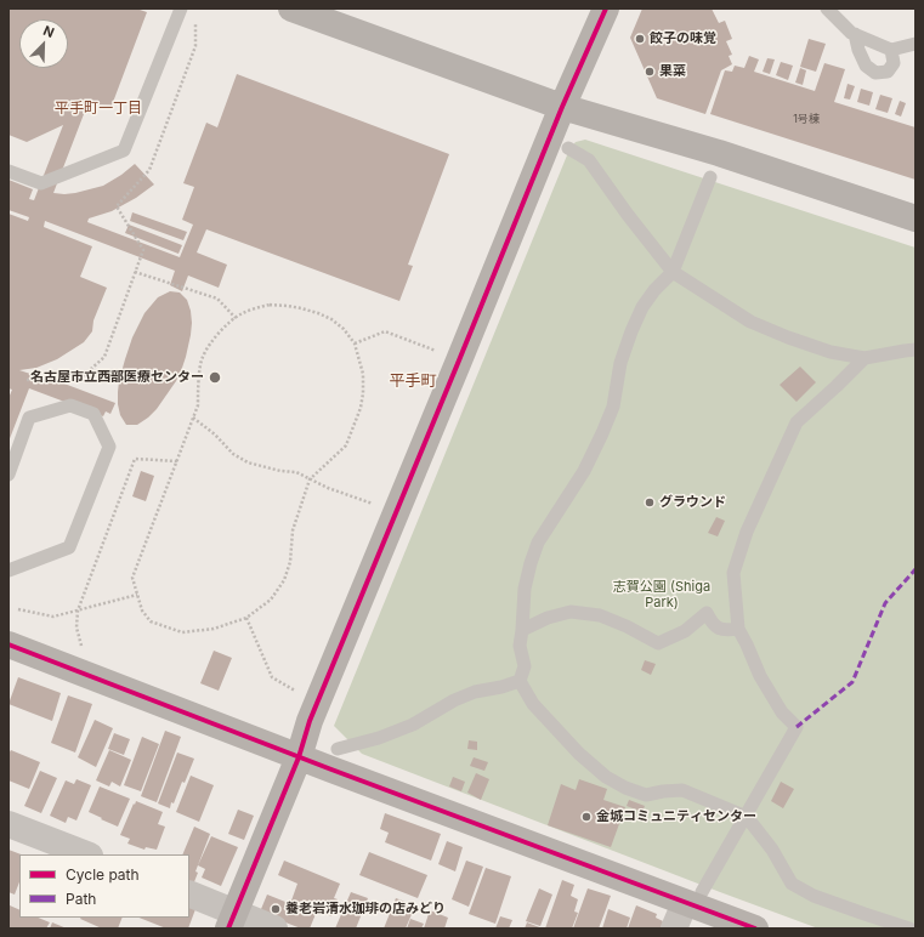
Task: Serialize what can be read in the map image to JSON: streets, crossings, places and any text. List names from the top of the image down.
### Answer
{
  "districts": ["平手町一丁目", "平手町"],
  "parks": ["志賀公園 (Shiga Park)"],
  "places": [
    "餃子の味覚",
    "果菜",
    "名古屋市立西部医療センター",
    "グラウンド",
    "金城コミュニティセンター",
    "養老岩清水珈琲の店みどり"
  ],
  "house_numbers": ["1号棟"],
  "legend": ["Cycle path", "Path"],
  "north": "top right"
}
